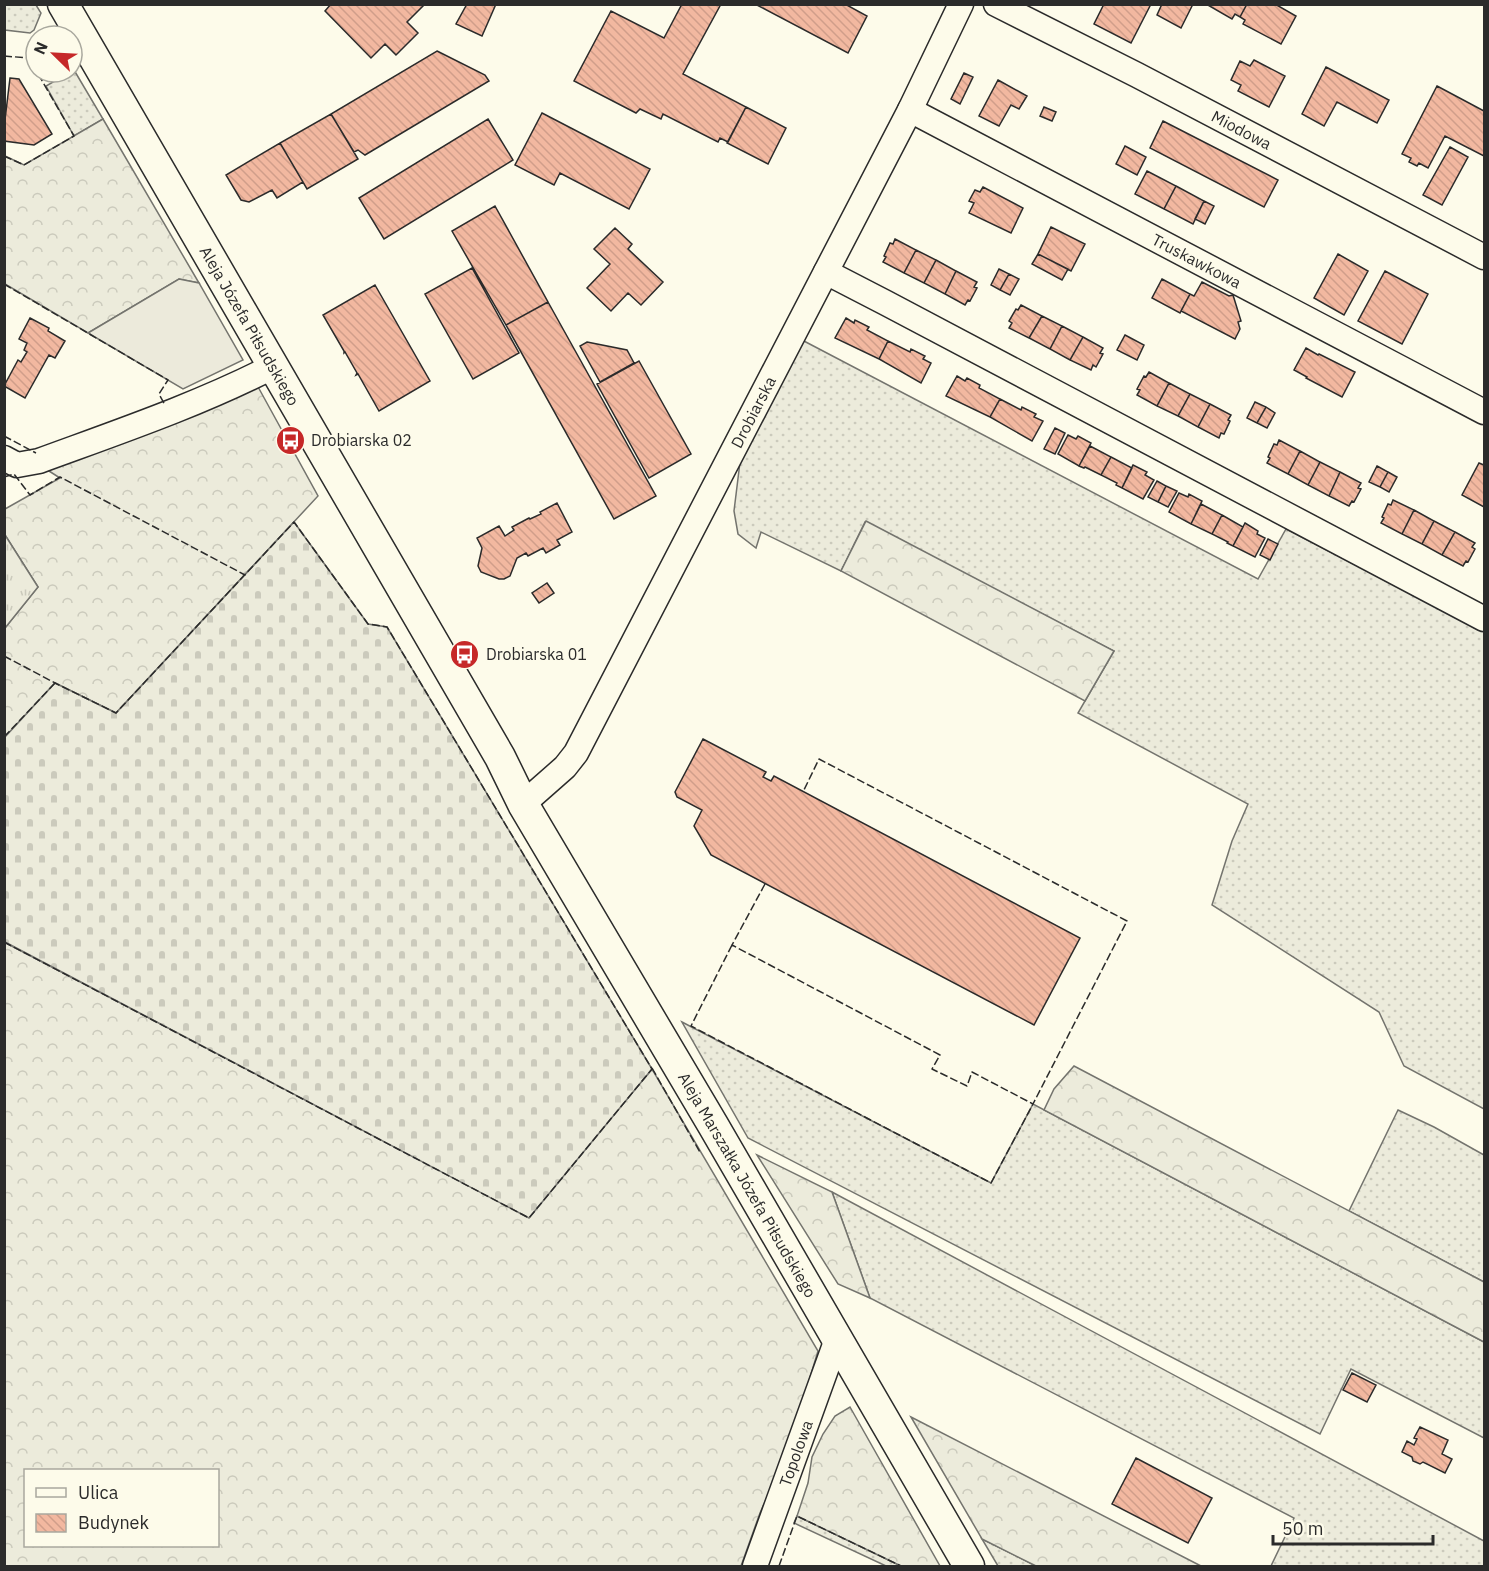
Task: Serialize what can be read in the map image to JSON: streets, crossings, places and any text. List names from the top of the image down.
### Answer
{
  "streets": {
    "main road": ["Aleja Józefa Piłsudskiego", "Aleja Marszałka Józefa Piłsudskiego"],
    "street": [
      "Miodowa",
      "Truskawkowa",
      "Drobiarska",
      "Topolowa"
    ]
  },
  "crossings": [
    ["Truskawkowa", "Drobiarska"],
    ["Aleja Józefa Piłsudskiego", "Drobiarska"],
    ["Aleja Józefa Piłsudskiego", "Aleja Marszałka Józefa Piłsudskiego"],
    ["Drobiarska", "Aleja Marszałka Józefa Piłsudskiego"],
    ["Aleja Marszałka Józefa Piłsudskiego", "Topolowa"]
  ],
  "places": {
    "bus stop": ["Drobiarska 02", "Drobiarska 01"]
  },
  "legend": ["Ulica", "Budynek"],
  "scale_bar": "50 m",
  "north": "top left"
}
